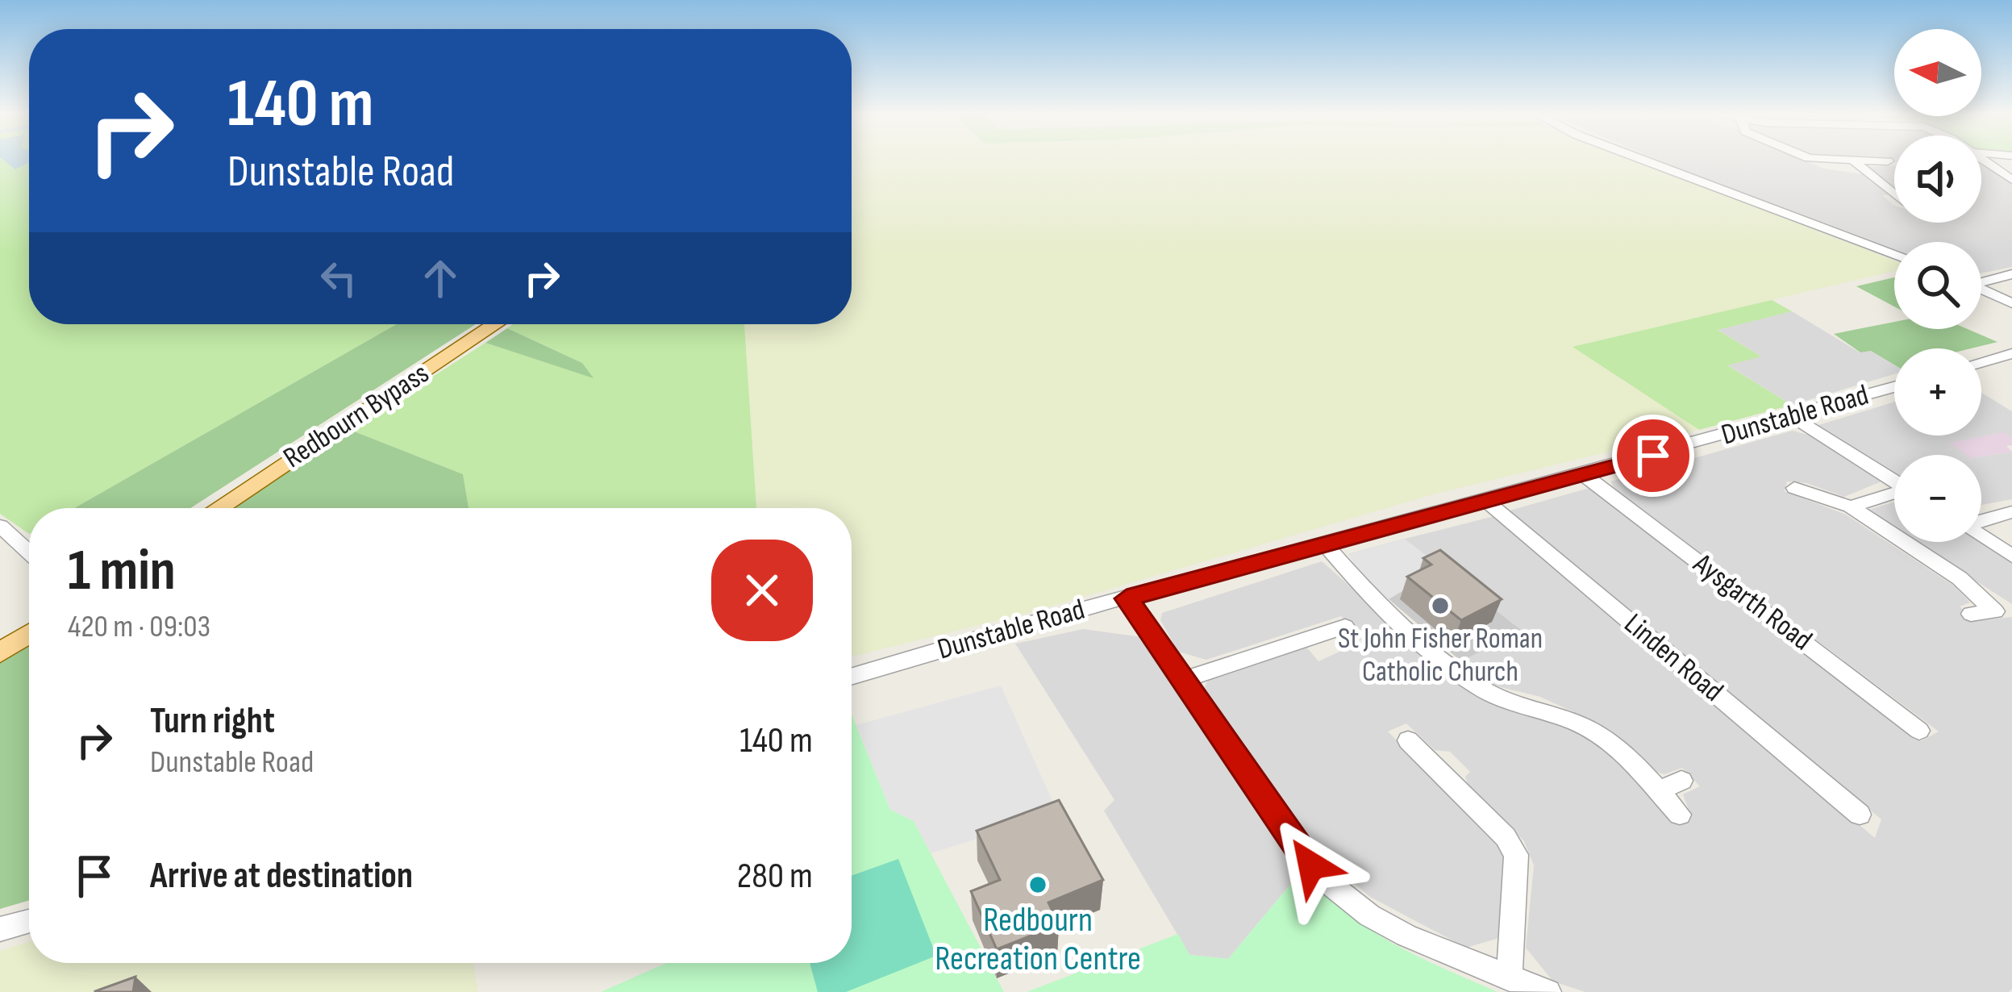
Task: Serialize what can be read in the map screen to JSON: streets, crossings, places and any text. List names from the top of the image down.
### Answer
{
  "streets": {
    "main road": ["Redbourn Bypass"],
    "street": ["Dunstable Road", "Aysgarth Road", "Linden Road"]
  },
  "crossings": [
    ["Dunstable Road", "Aysgarth Road"],
    ["Dunstable Road", "Linden Road"]
  ],
  "places": ["St John Fisher Roman Catholic Church", "Redbourn Recreation Centre"],
  "north": "left",
  "page": {
    "map_buttons": ["+", "−"],
    "turn": ["140 m", "Dunstable Road"],
    "heading": ["1 min", "420 m · 09:03"],
    "list": [
      {
        "name": "Turn right",
        "note": "Dunstable Road",
        "value": "140 m"
      },
      {
        "name": "Arrive at destination",
        "value": "280 m"
      }
    ]
  }
}
